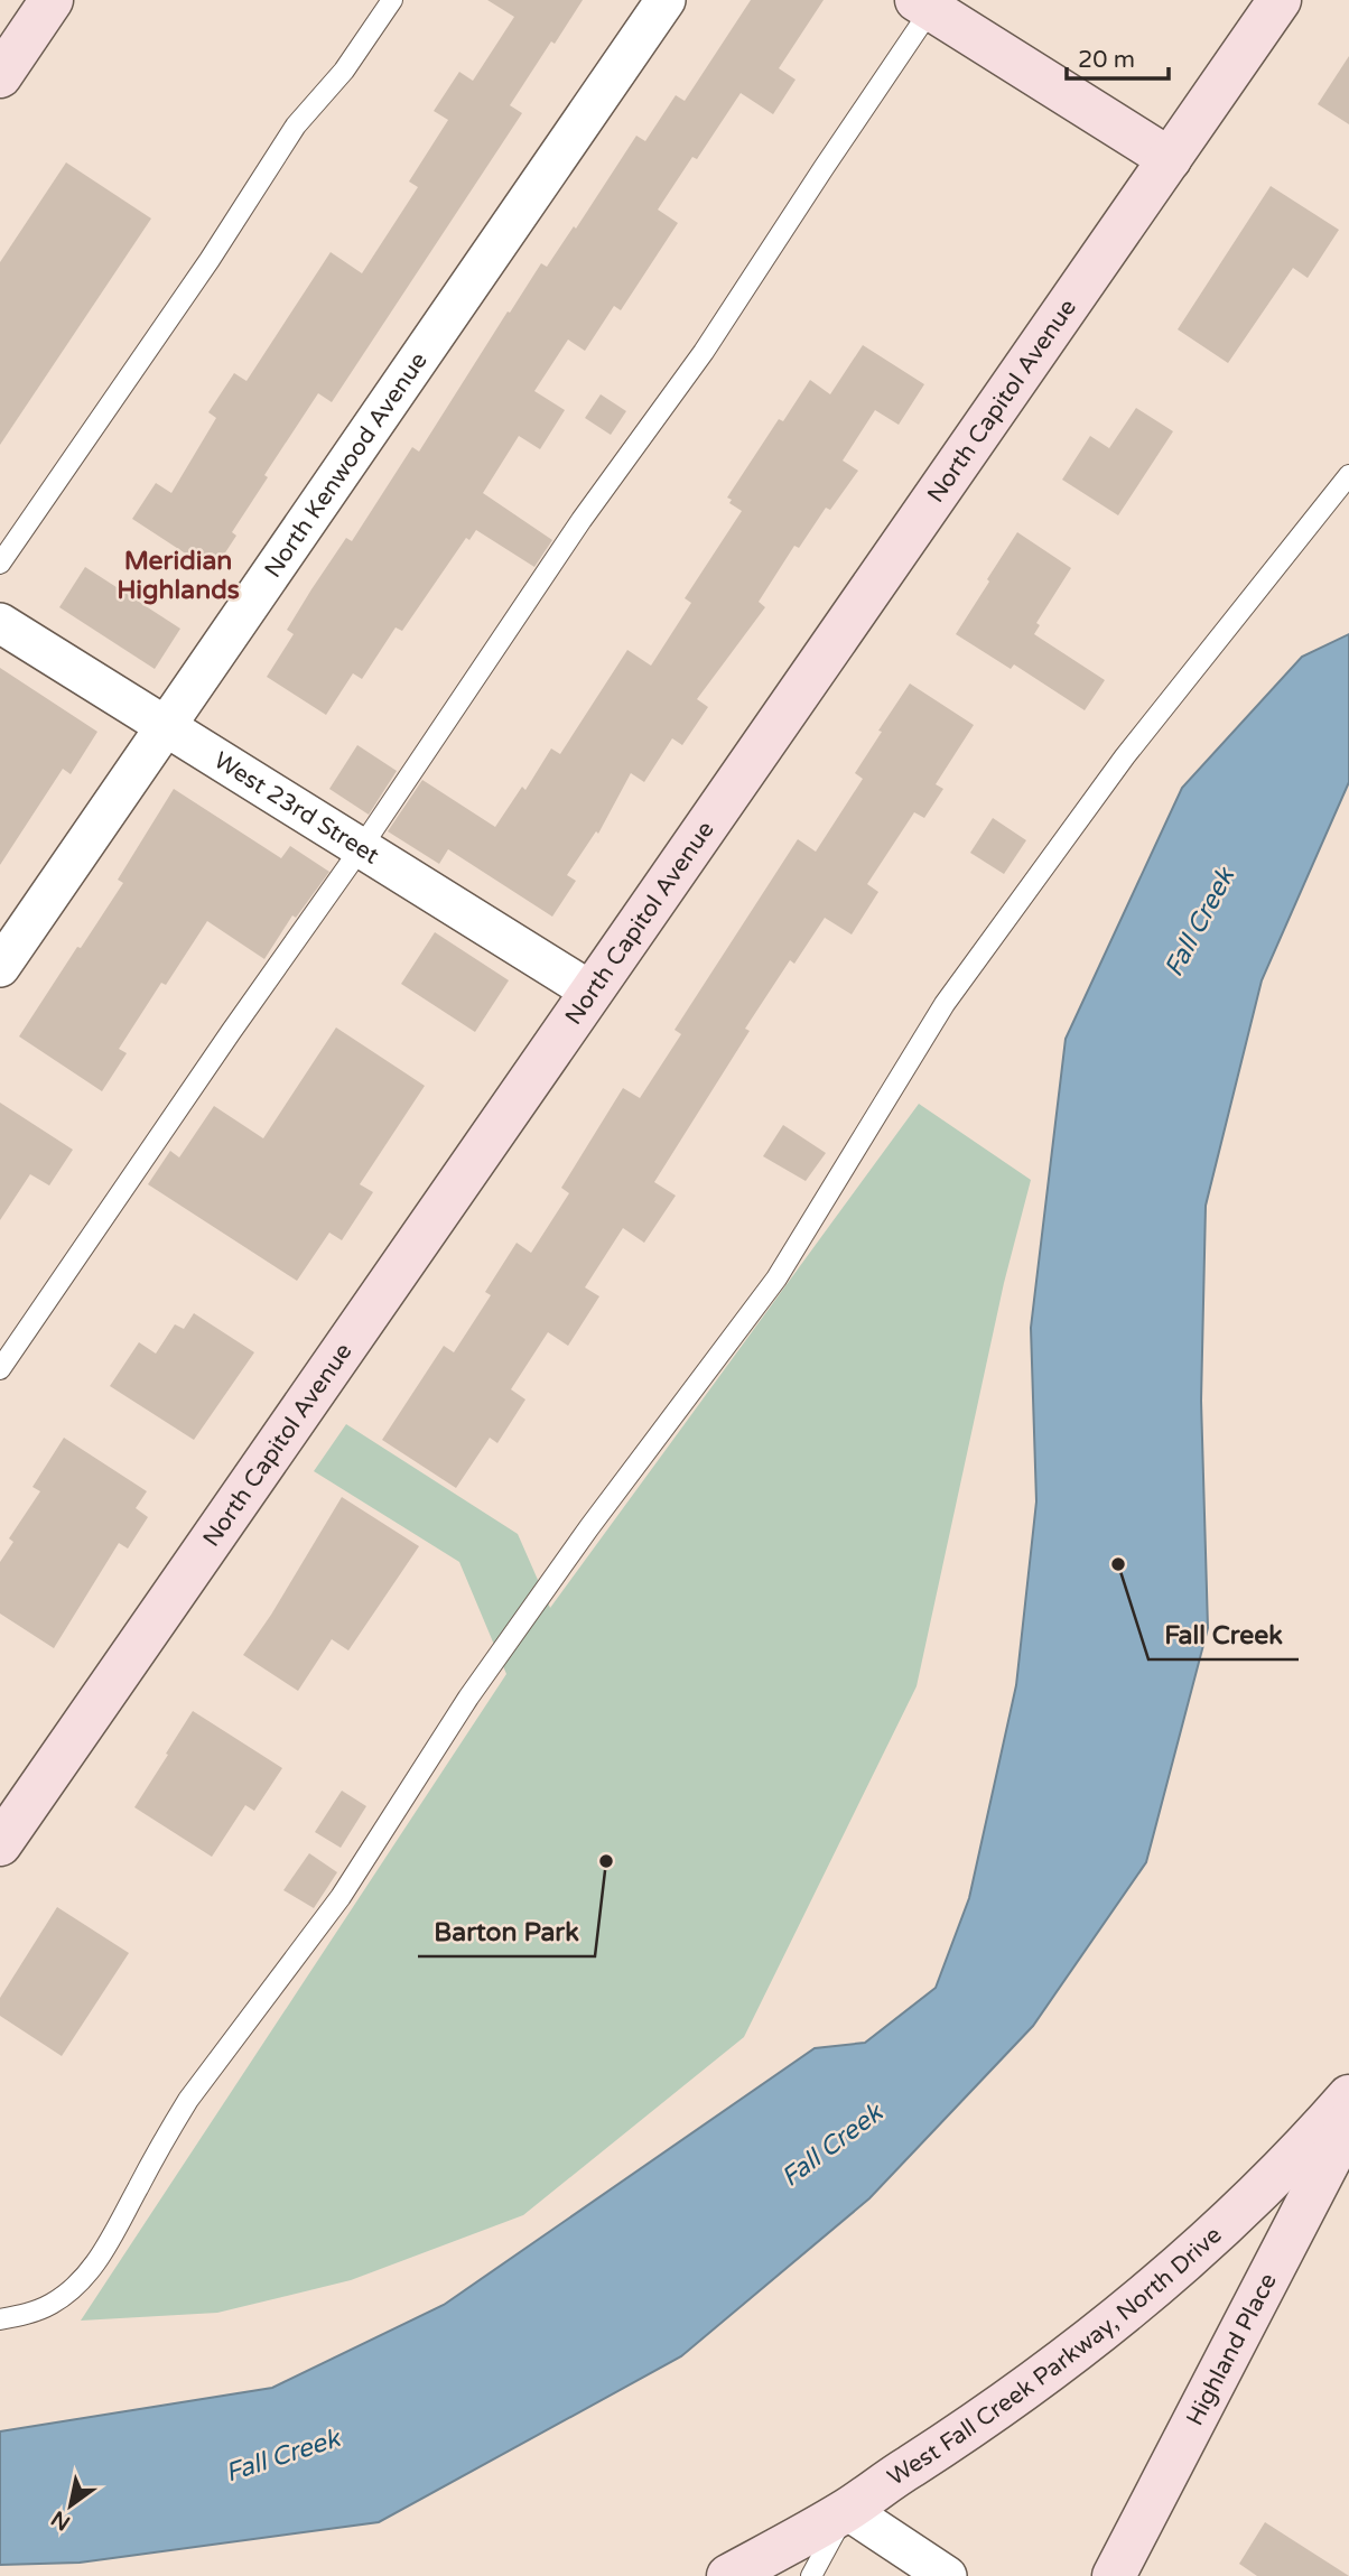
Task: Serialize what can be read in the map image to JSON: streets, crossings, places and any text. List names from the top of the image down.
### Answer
{
  "streets": {
    "main road": ["North Capitol Avenue", "Highland Place", "West Fall Creek Parkway, North Drive"],
    "street": ["North Kenwood Avenue", "West 23rd Street"]
  },
  "crossings": [
    ["North Capitol Avenue", "West 23rd Street"],
    ["North Kenwood Avenue", "West 23rd Street"]
  ],
  "districts": ["Meridian Highlands"],
  "water": ["Fall Creek"],
  "places": ["Fall Creek", "Barton Park"],
  "scale_bar": "20 m",
  "north": "bottom left"
}
